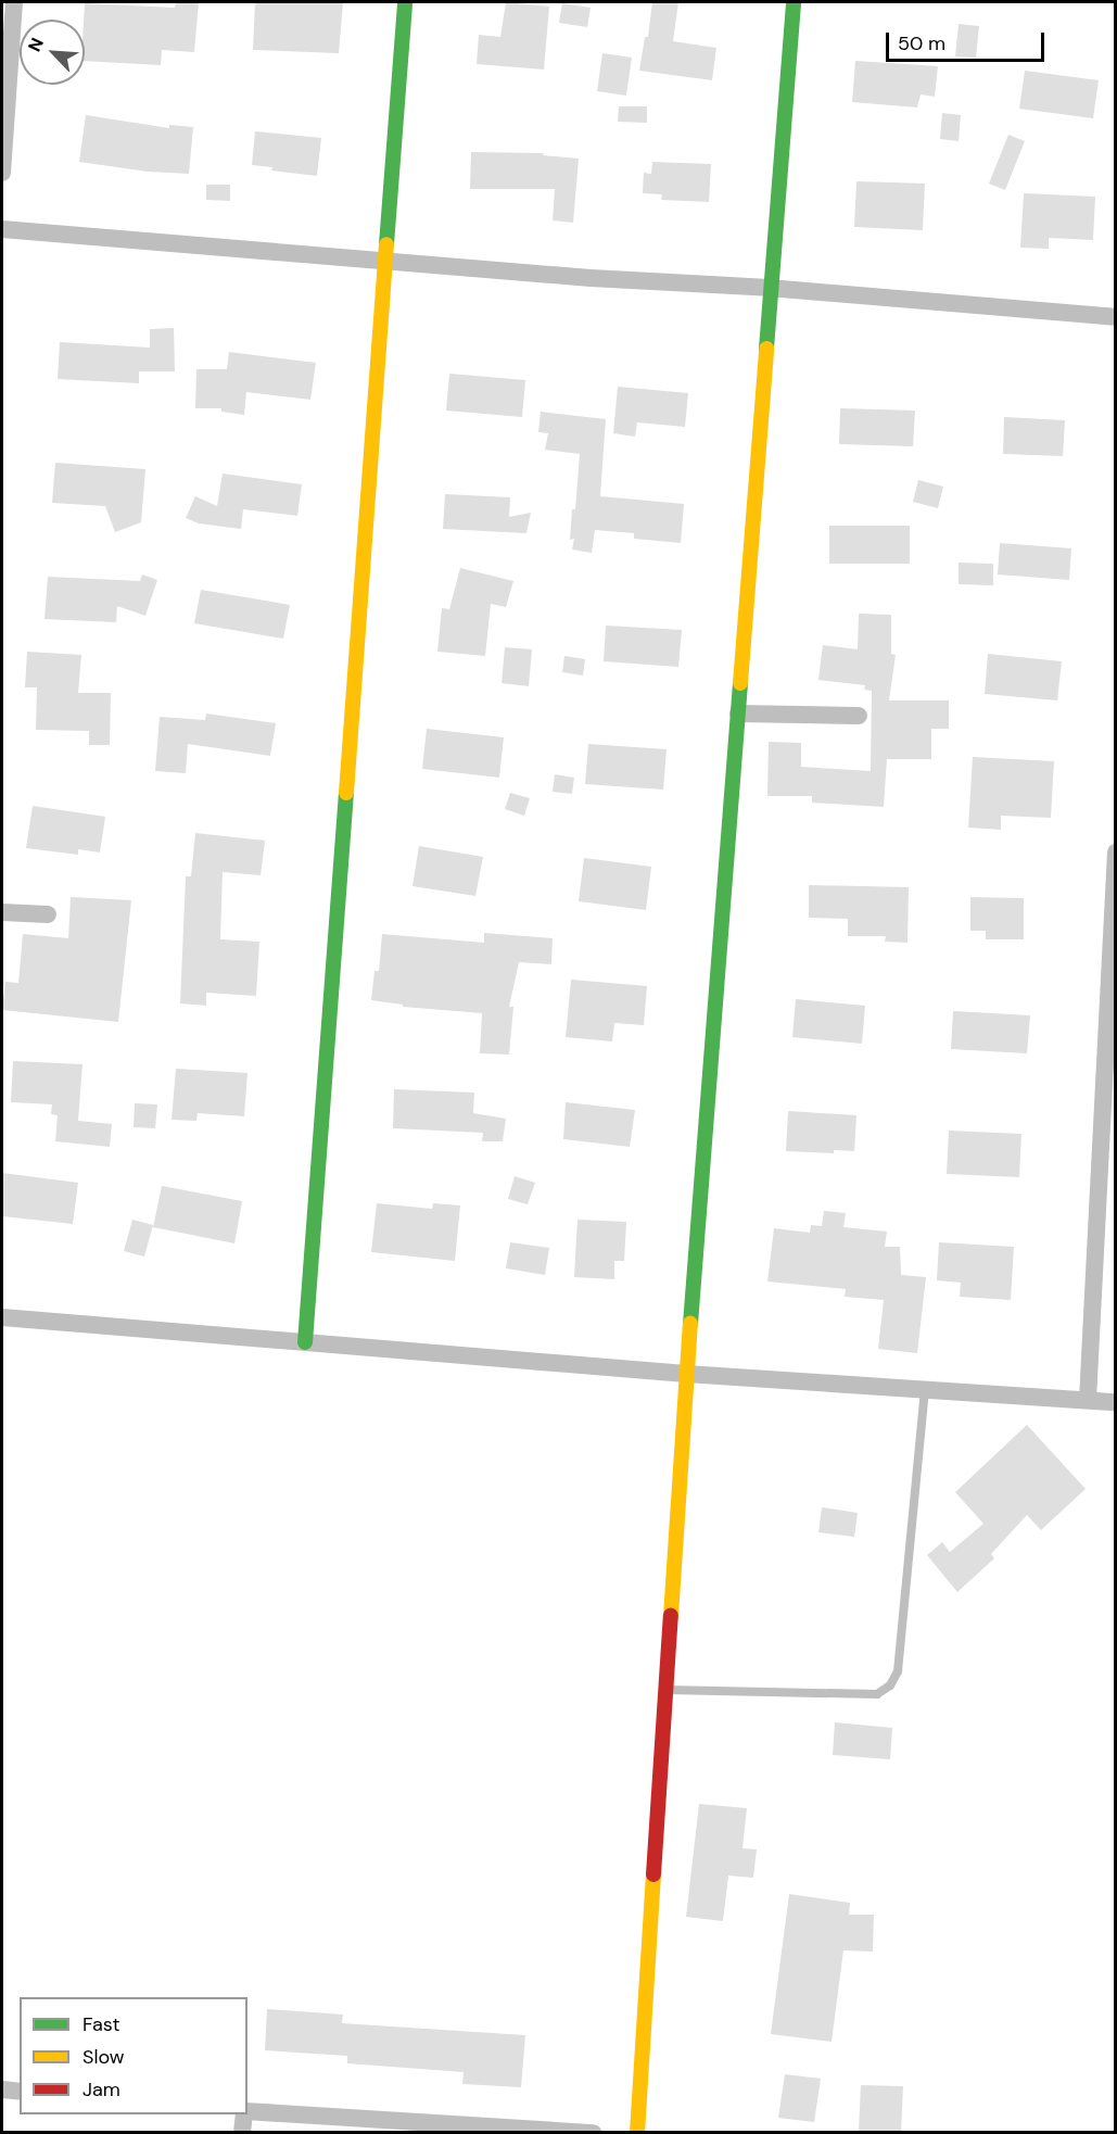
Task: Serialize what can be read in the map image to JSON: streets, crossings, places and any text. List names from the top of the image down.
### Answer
{
  "legend": ["Fast", "Slow", "Jam"],
  "scale_bar": "50 m",
  "north": "top left"
}
